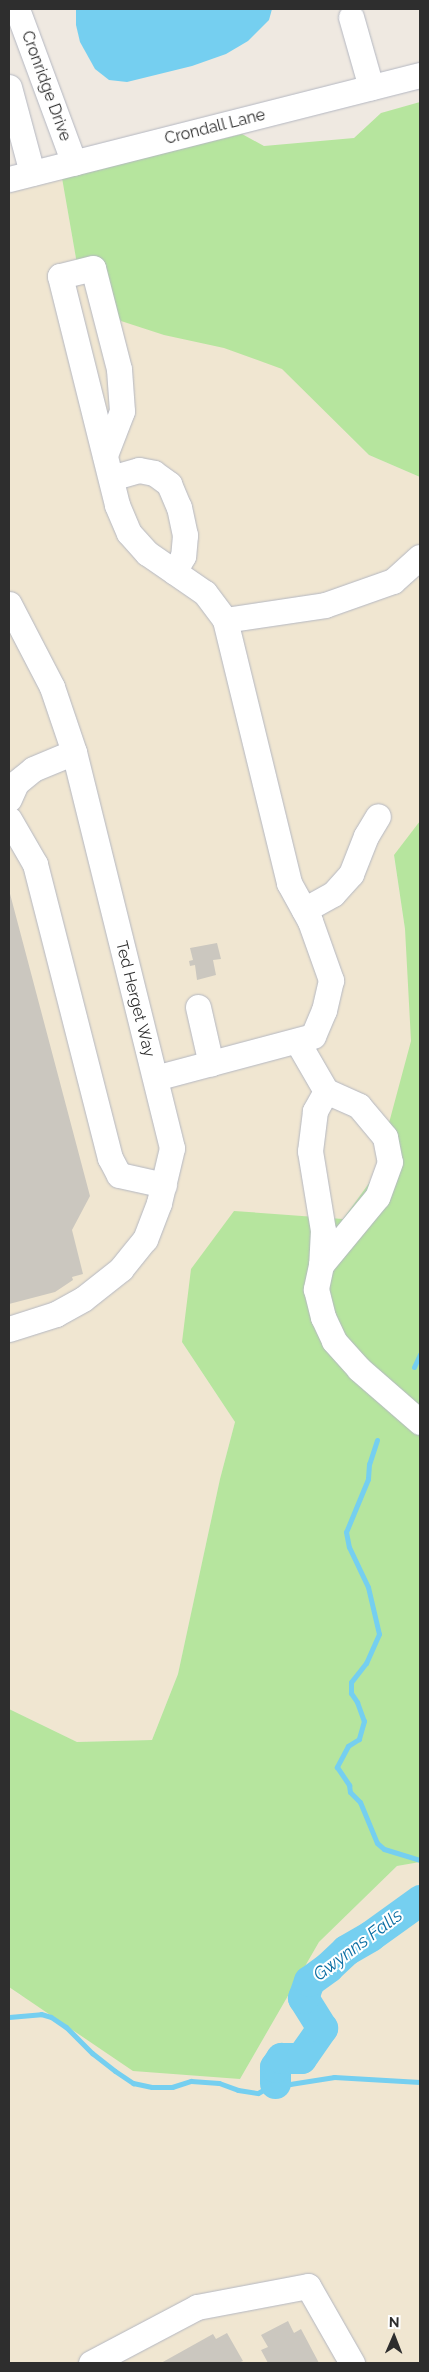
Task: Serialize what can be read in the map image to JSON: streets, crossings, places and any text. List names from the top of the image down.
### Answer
{
  "streets": {
    "street": ["Cronridge Drive", "Crondall Lane", "Ted Herget Way"]
  },
  "crossings": [
    ["Cronridge Drive", "Crondall Lane"]
  ],
  "water": ["Gwynns Falls"],
  "north": "top"
}
